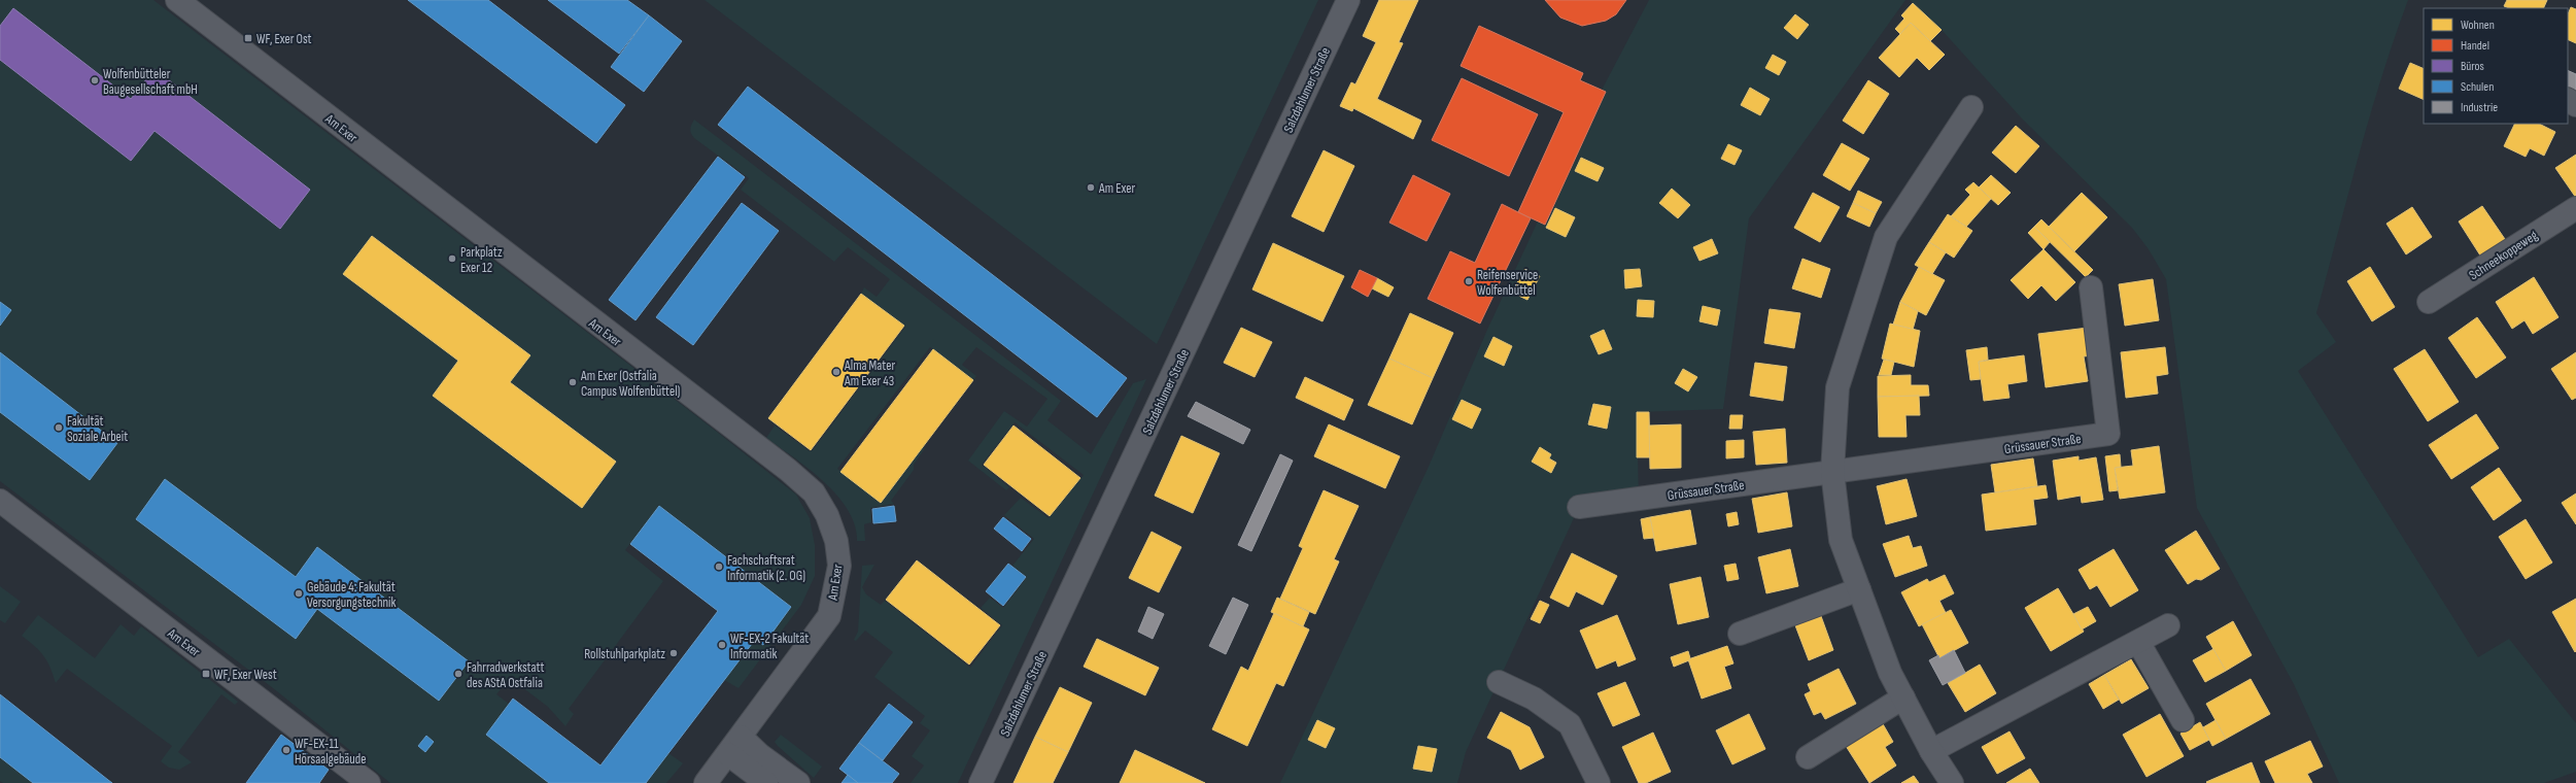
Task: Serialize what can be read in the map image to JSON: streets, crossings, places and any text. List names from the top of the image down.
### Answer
{
  "streets": {
    "street": [
      "Salzdahlumer Straße",
      "Am Exer",
      "Schneekoppeweg",
      "Grüssauer Straße"
    ]
  },
  "places": {
    "transit": ["WF, Exer Ost", "WF, Exer West"],
    "other": [
      "Wolfenbütteler Baugesellschaft mbH",
      "Am Exer",
      "Parkplatz Exer 12",
      "Reifenservice Wolfenbüttel",
      "Alma Mater Am Exer 43",
      "Am Exer (Ostfalia Campus Wolfenbüttel)",
      "Fakultät Soziale Arbeit",
      "Fachschaftsrat Informatik (2. OG)",
      "Gebäude 4: Fakultät Versorgungstechnik",
      "WF-EX-2 Fakultät Informatik",
      "Rollstuhlparkplatz",
      "Fahrradwerkstatt des AStA Ostfalia",
      "WF-EX-11 Hörsaalgebäude"
    ]
  },
  "legend": [
    "Wohnen",
    "Handel",
    "Büros",
    "Schulen",
    "Industrie"
  ]
}
